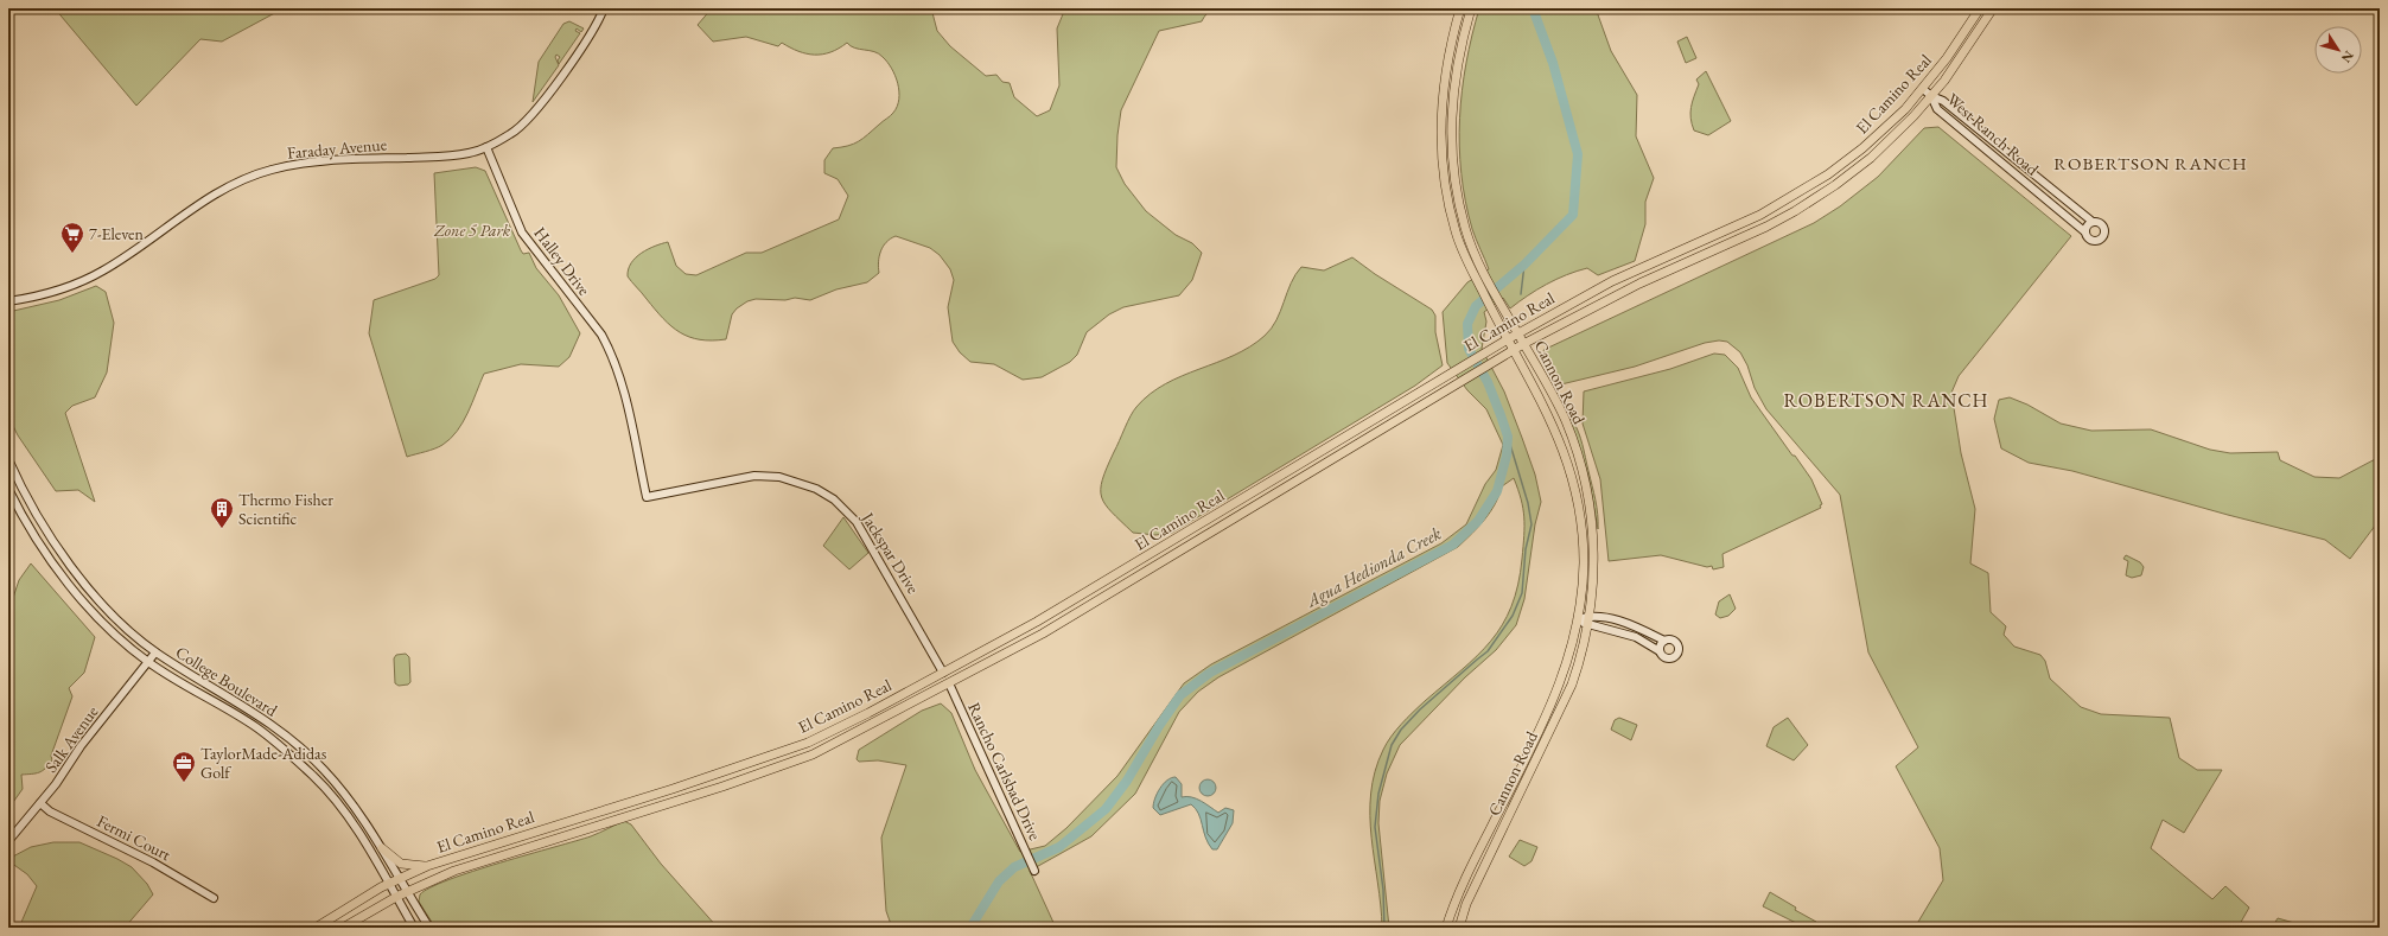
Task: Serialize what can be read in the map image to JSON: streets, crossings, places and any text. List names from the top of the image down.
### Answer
{
  "streets": {
    "main road": ["El Camino Real", "Cannon Road"],
    "street": [
      "West Ranch Road",
      "Faraday Avenue",
      "Halley Drive",
      "Jackspar Drive",
      "College Boulevard",
      "Salk Avenue",
      "Rancho Carlsbad Drive",
      "Fermi Court"
    ]
  },
  "crossings": [
    ["El Camino Real", "West Ranch Road"],
    ["El Camino Real", "Cannon Road"],
    ["El Camino Real", "Jackspar Drive"],
    ["El Camino Real", "College Boulevard"],
    ["El Camino Real", "Rancho Carlsbad Drive"],
    ["Faraday Avenue", "Halley Drive"],
    ["Halley Drive", "Jackspar Drive"],
    ["College Boulevard", "Salk Avenue"],
    ["Salk Avenue", "Fermi Court"]
  ],
  "districts": ["ROBERTSON RANCH", "ROBERTSON RANCH"],
  "water": ["Agua Hedionda Creek"],
  "parks": ["Zone 5 Park"],
  "places": {
    "supermarket": ["7-Eleven"],
    "building": ["Thermo Fisher Scientific"],
    "office": ["TaylorMade-Adidas Golf"]
  },
  "north": "bottom right"
}
